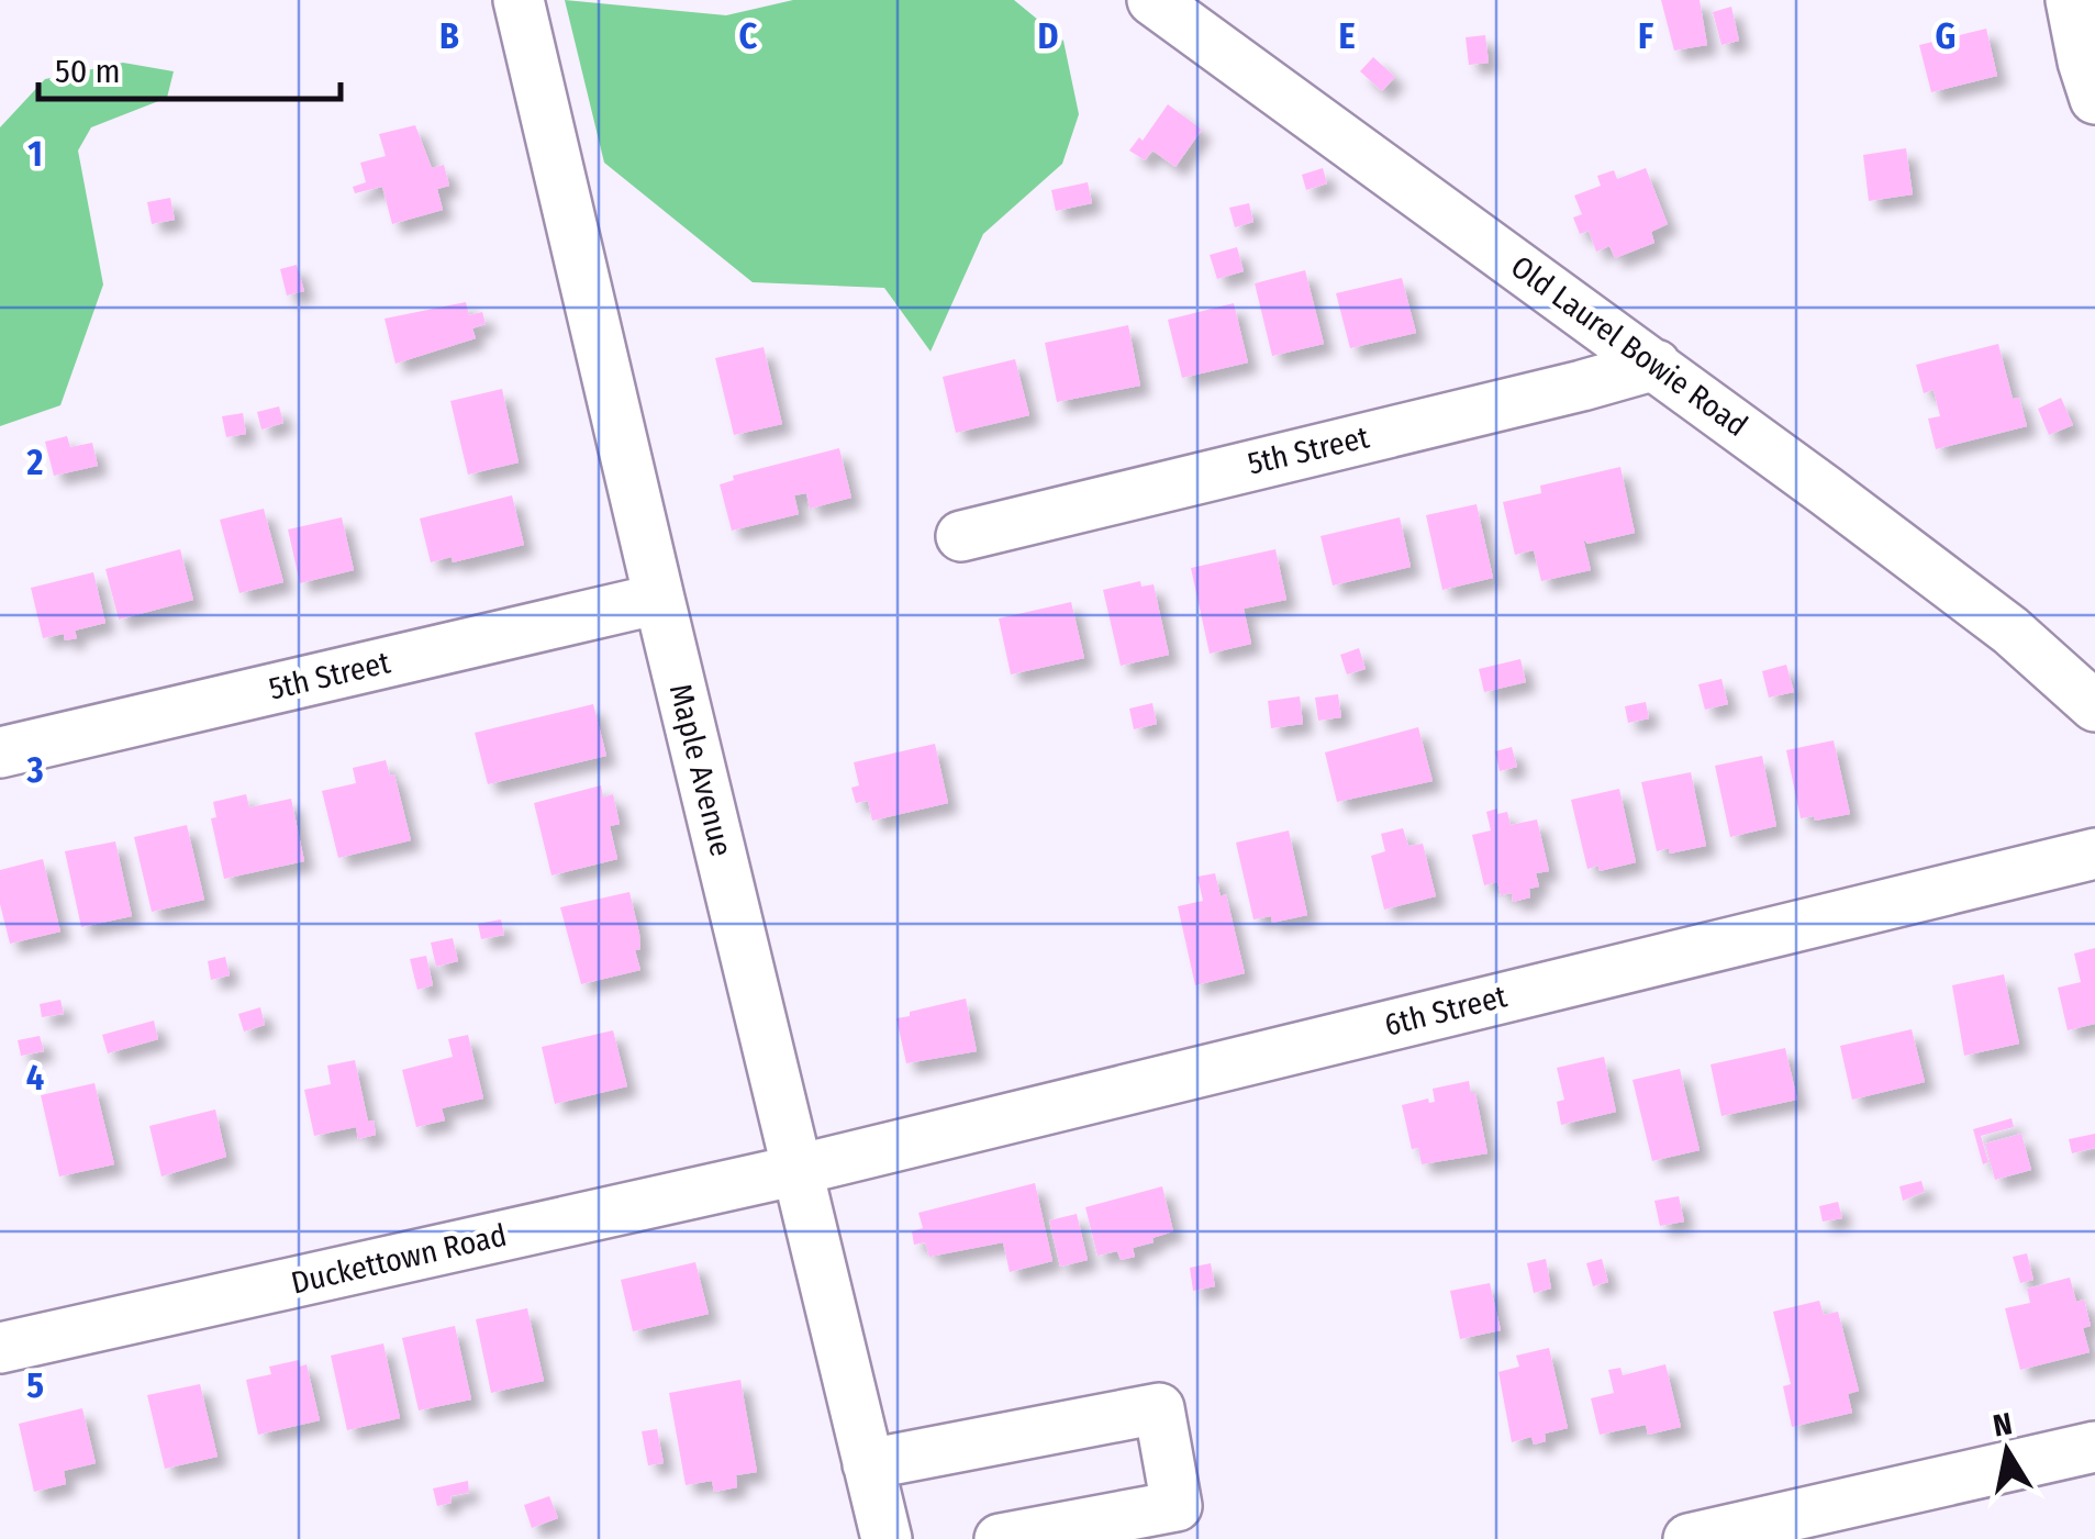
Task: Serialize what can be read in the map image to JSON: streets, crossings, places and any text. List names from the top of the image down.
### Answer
{
  "streets": {
    "street": [
      "Old Laurel Bowie Road",
      "5th Street",
      "Maple Avenue",
      "6th Street",
      "Duckettown Road"
    ]
  },
  "crossings": [
    ["Old Laurel Bowie Road", "5th Street"],
    ["5th Street", "Maple Avenue"],
    ["Maple Avenue", "6th Street"],
    ["Maple Avenue", "Duckettown Road"],
    ["6th Street", "Duckettown Road"]
  ],
  "scale_bar": "50 m",
  "north": "top",
  "grid": {
    "columns": [
      "B",
      "C",
      "D",
      "E",
      "F",
      "G"
    ],
    "rows": [
      "1",
      "2",
      "3",
      "4",
      "5"
    ]
  }
}
